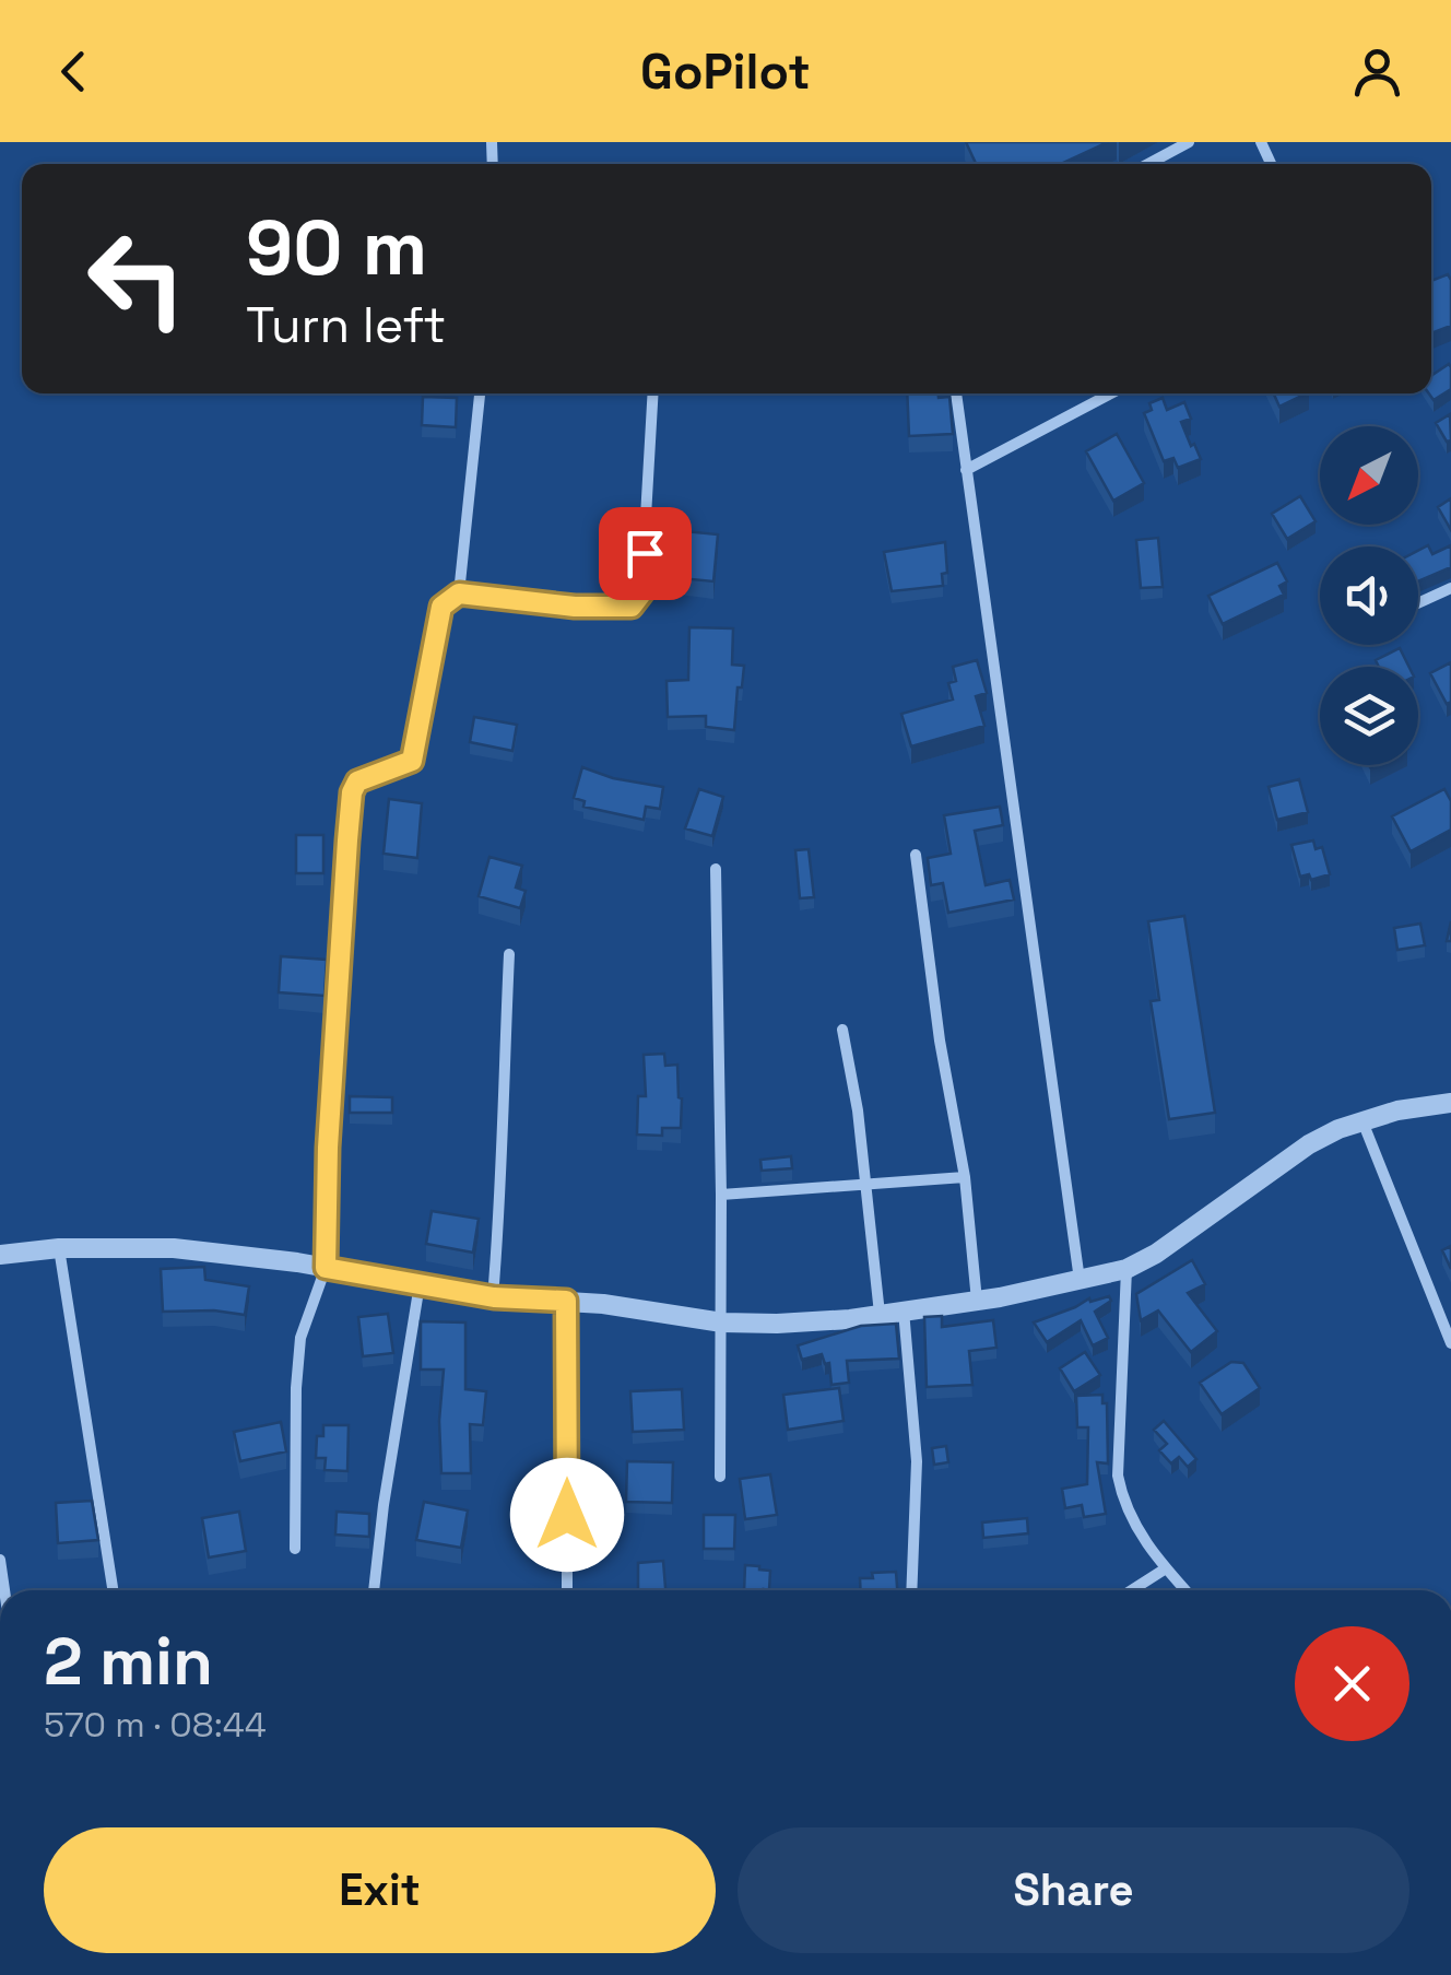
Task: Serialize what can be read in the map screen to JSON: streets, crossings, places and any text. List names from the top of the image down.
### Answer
{
  "north": "bottom left",
  "page": {
    "header": "GoPilot",
    "turn": ["90 m", "Turn left"],
    "heading": ["2 min", "570 m · 08:44"],
    "buttons": ["Exit", "Share"]
  }
}
